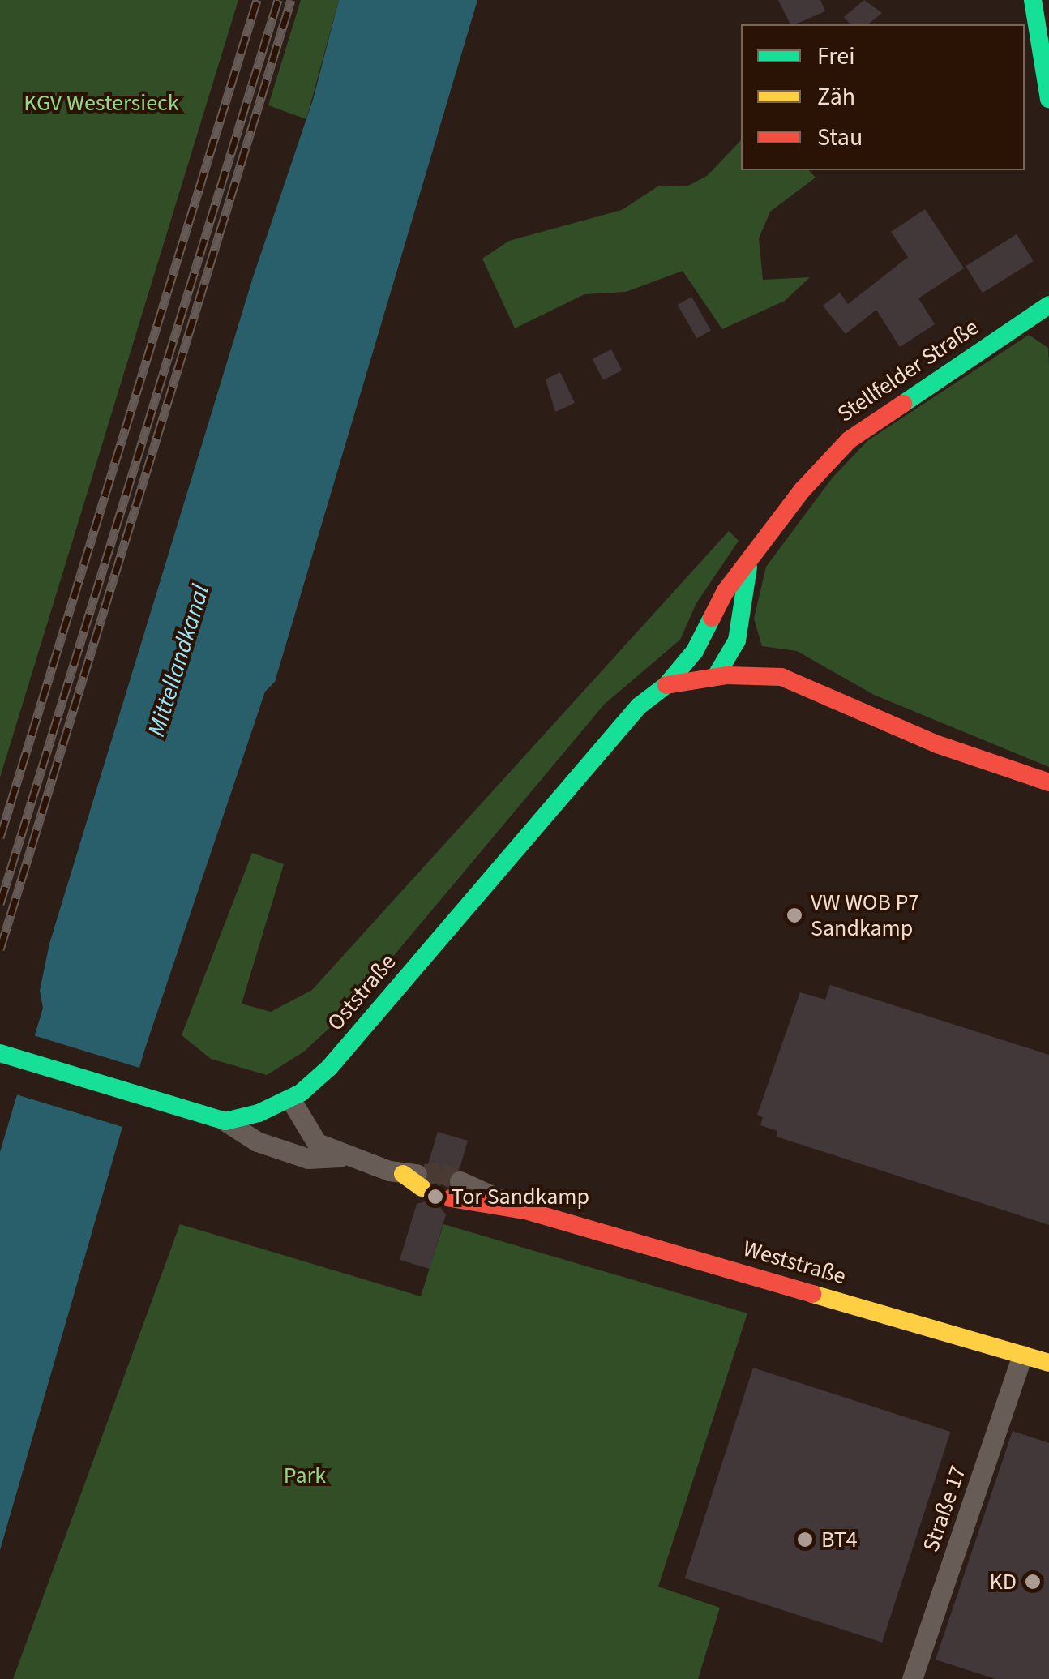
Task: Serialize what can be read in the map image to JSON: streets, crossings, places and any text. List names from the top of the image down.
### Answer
{
  "streets": {
    "street": [
      "Stellfelder Straße",
      "Oststraße",
      "Weststraße",
      "Straße 17"
    ]
  },
  "crossings": [
    ["Stellfelder Straße", "Oststraße"],
    ["Weststraße", "Straße 17"]
  ],
  "water": ["Mittellandkanal"],
  "parks": ["KGV Westersieck", "Park"],
  "places": [
    "VW WOB P7 Sandkamp",
    "Tor Sandkamp",
    "BT4",
    "KD"
  ],
  "legend": ["Frei", "Zäh", "Stau"]
}
